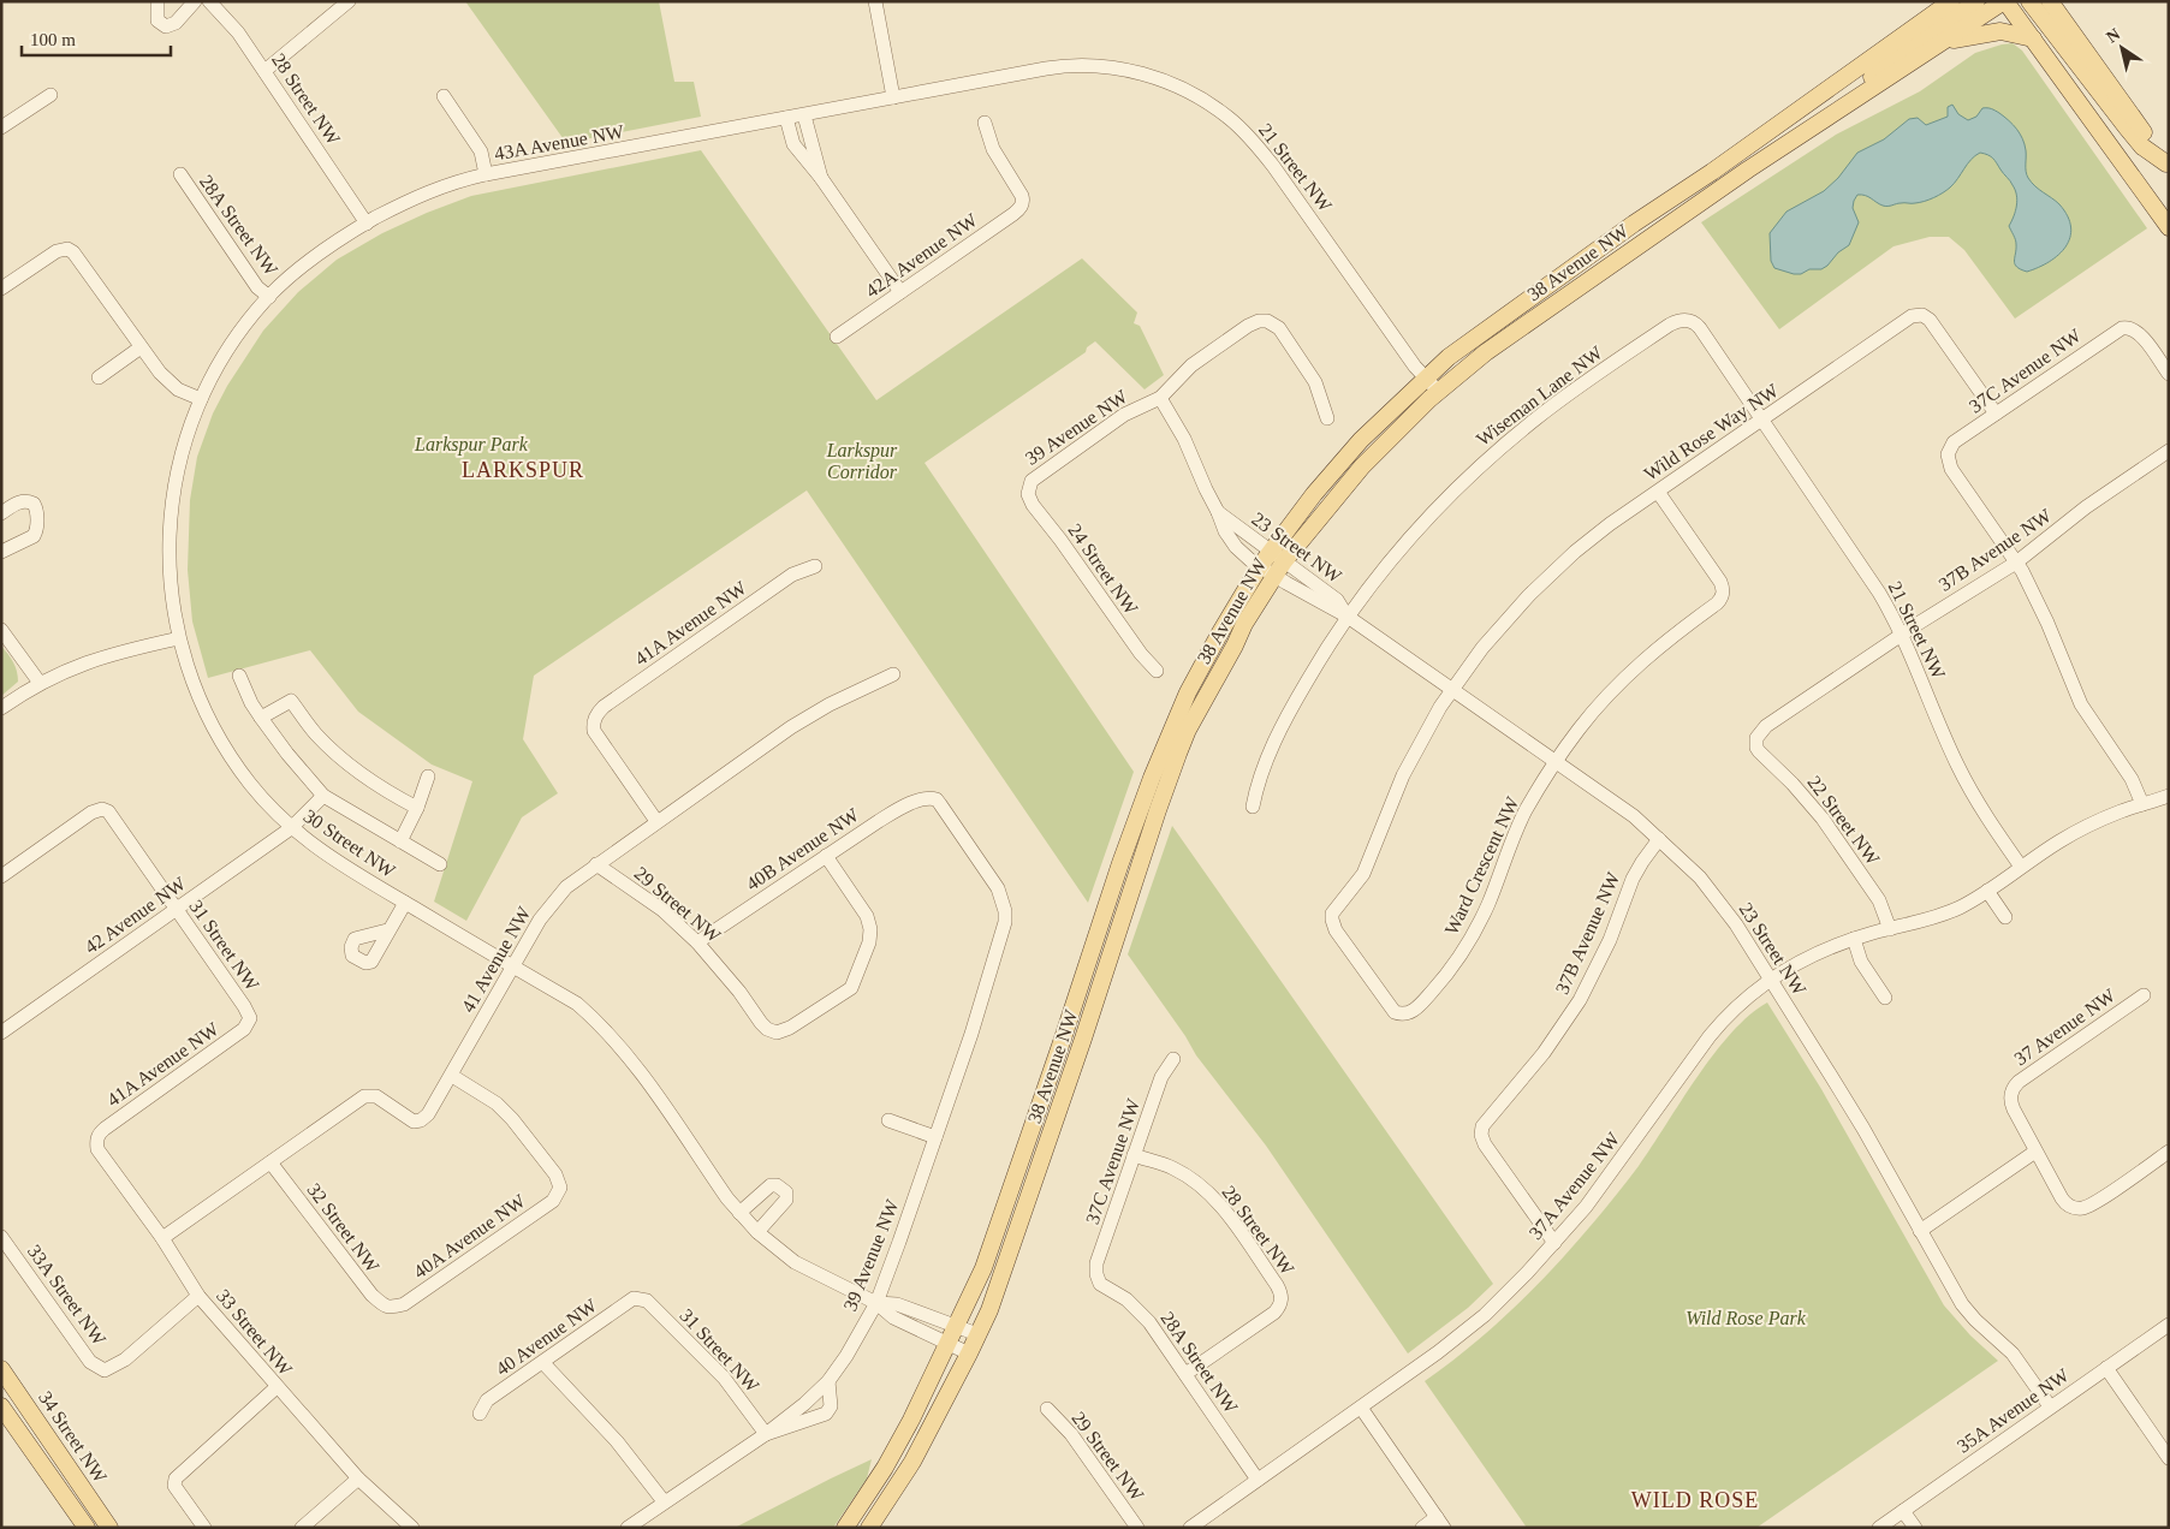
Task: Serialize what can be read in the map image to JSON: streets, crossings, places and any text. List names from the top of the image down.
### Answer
{
  "streets": {
    "main road": ["38 Avenue NW", "34 Street NW"],
    "street": [
      "28 Street NW",
      "43A Avenue NW",
      "21 Street NW",
      "28A Street NW",
      "42A Avenue NW",
      "37C Avenue NW",
      "Wiseman Lane NW",
      "39 Avenue NW",
      "Wild Rose Way NW",
      "23 Street NW",
      "37B Avenue NW",
      "24 Street NW",
      "41A Avenue NW",
      "22 Street NW",
      "30 Street NW",
      "40B Avenue NW",
      "Ward Crescent NW",
      "29 Street NW",
      "42 Avenue NW",
      "31 Street NW",
      "41 Avenue NW",
      "37 Avenue NW",
      "37A Avenue NW",
      "32 Street NW",
      "40A Avenue NW",
      "33A Street NW",
      "33 Street NW",
      "40 Avenue NW",
      "35A Avenue NW"
    ]
  },
  "crossings": [
    ["28 Street NW", "43A Avenue NW"],
    ["28 Street NW", "28A Street NW"],
    ["28 Street NW", "37C Avenue NW"],
    ["43A Avenue NW", "21 Street NW"],
    ["43A Avenue NW", "28A Street NW"],
    ["43A Avenue NW", "30 Street NW"],
    ["21 Street NW", "38 Avenue NW"],
    ["21 Street NW", "Wiseman Lane NW"],
    ["21 Street NW", "Wild Rose Way NW"],
    ["21 Street NW", "37B Avenue NW"],
    ["21 Street NW", "37A Avenue NW"],
    ["28A Street NW", "37C Avenue NW"],
    ["28A Street NW", "37A Avenue NW"],
    ["38 Avenue NW", "23 Street NW"],
    ["38 Avenue NW", "30 Street NW"],
    ["37C Avenue NW", "Wild Rose Way NW"],
    ["37C Avenue NW", "37B Avenue NW"],
    ["Wiseman Lane NW", "Wild Rose Way NW"],
    ["Wiseman Lane NW", "23 Street NW"],
    ["39 Avenue NW", "23 Street NW"],
    ["39 Avenue NW", "24 Street NW"],
    ["39 Avenue NW", "30 Street NW"],
    ["39 Avenue NW", "40B Avenue NW"],
    ["39 Avenue NW", "31 Street NW"],
    ["Wild Rose Way NW", "23 Street NW"],
    ["Wild Rose Way NW", "Ward Crescent NW"],
    ["23 Street NW", "37B Avenue NW"],
    ["23 Street NW", "Ward Crescent NW"],
    ["23 Street NW", "37A Avenue NW"],
    ["23 Street NW", "35A Avenue NW"],
    ["37B Avenue NW", "22 Street NW"],
    ["37B Avenue NW", "37A Avenue NW"],
    ["41A Avenue NW", "31 Street NW"],
    ["41A Avenue NW", "41 Avenue NW"],
    ["41A Avenue NW", "33 Street NW"],
    ["22 Street NW", "37A Avenue NW"],
    ["30 Street NW", "42 Avenue NW"],
    ["30 Street NW", "41 Avenue NW"],
    ["40B Avenue NW", "29 Street NW"],
    ["29 Street NW", "41 Avenue NW"],
    ["42 Avenue NW", "31 Street NW"],
    ["31 Street NW", "40 Avenue NW"],
    ["41 Avenue NW", "32 Street NW"],
    ["41 Avenue NW", "40A Avenue NW"],
    ["41 Avenue NW", "33 Street NW"],
    ["32 Street NW", "40A Avenue NW"],
    ["33A Street NW", "33 Street NW"]
  ],
  "districts": ["LARKSPUR", "WILD ROSE"],
  "parks": ["Larkspur Park", "Larkspur Corridor", "Wild Rose Park"],
  "scale_bar": "100 m",
  "north": "top left"
}
